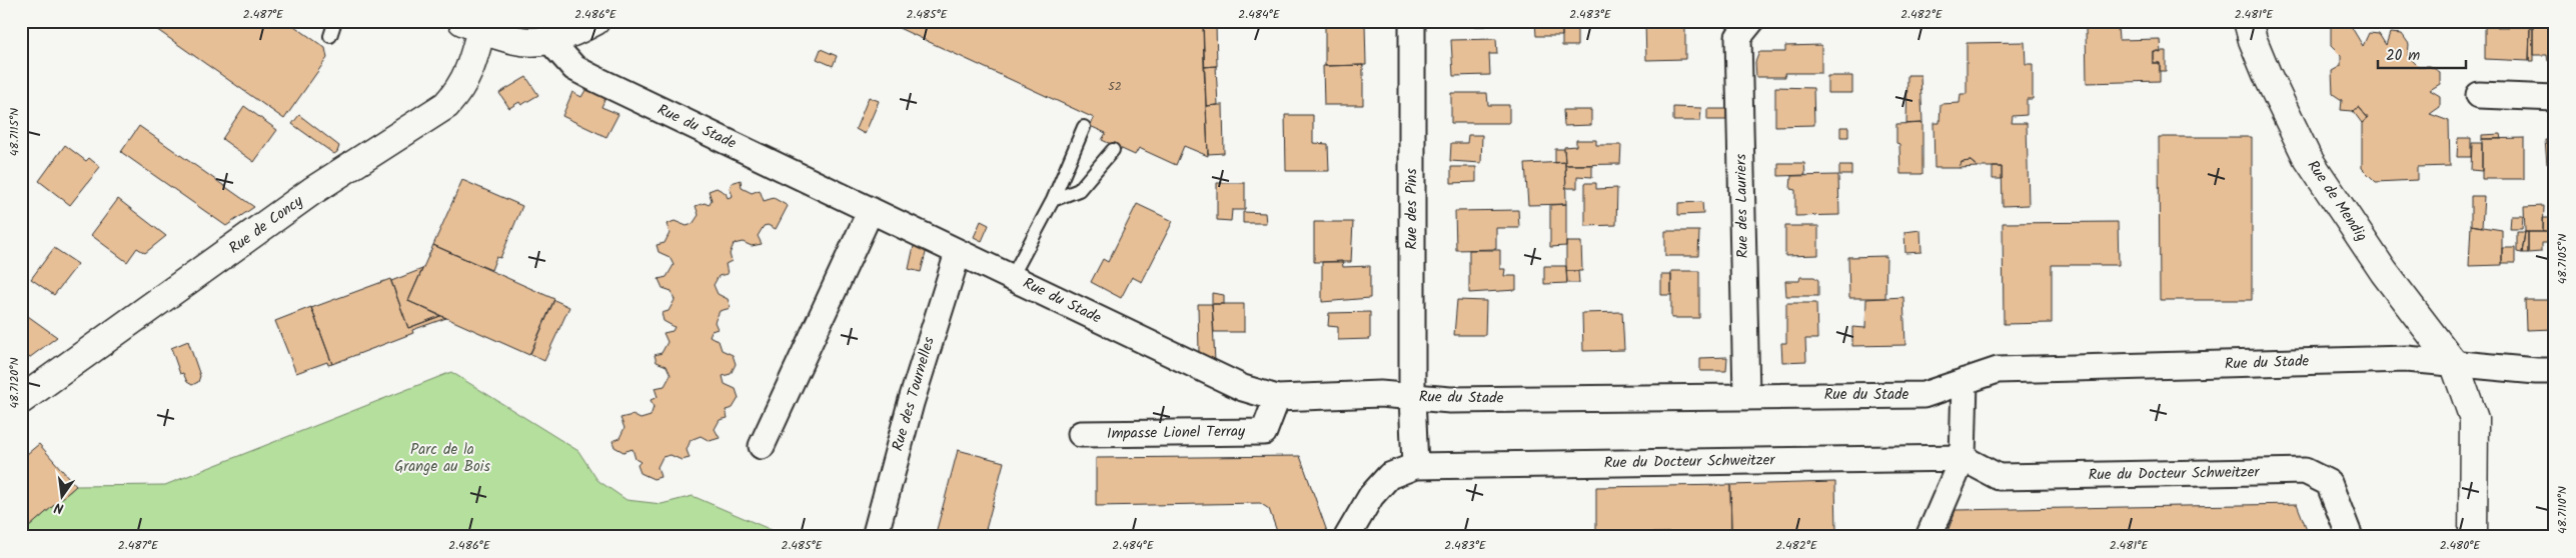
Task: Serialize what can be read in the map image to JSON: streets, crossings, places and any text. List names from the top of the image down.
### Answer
{
  "streets": {
    "street": [
      "Rue du Stade",
      "Rue de Mendig",
      "Rue des Lauriers",
      "Rue des Pins",
      "Rue de Concy",
      "Rue des Tournelles",
      "Impasse Lionel Terray",
      "Rue du Docteur Schweitzer"
    ]
  },
  "crossings": [
    ["Rue du Stade", "Rue de Mendig"],
    ["Rue du Stade", "Rue des Lauriers"],
    ["Rue du Stade", "Rue des Pins"],
    ["Rue du Stade", "Rue des Tournelles"],
    ["Rue du Stade", "Impasse Lionel Terray"]
  ],
  "parks": ["Parc de la Grange au Bois"],
  "house_numbers": ["52"],
  "scale_bar": "20 m",
  "north": "bottom",
  "coordinates": [
    "2.487°E",
    "2.486°E",
    "2.485°E",
    "2.484°E",
    "2.483°E",
    "2.482°E",
    "2.481°E",
    "48.7115°N",
    "48.7105°N",
    "48.7120°N",
    "48.7110°N",
    "2.480°E"
  ]
}
